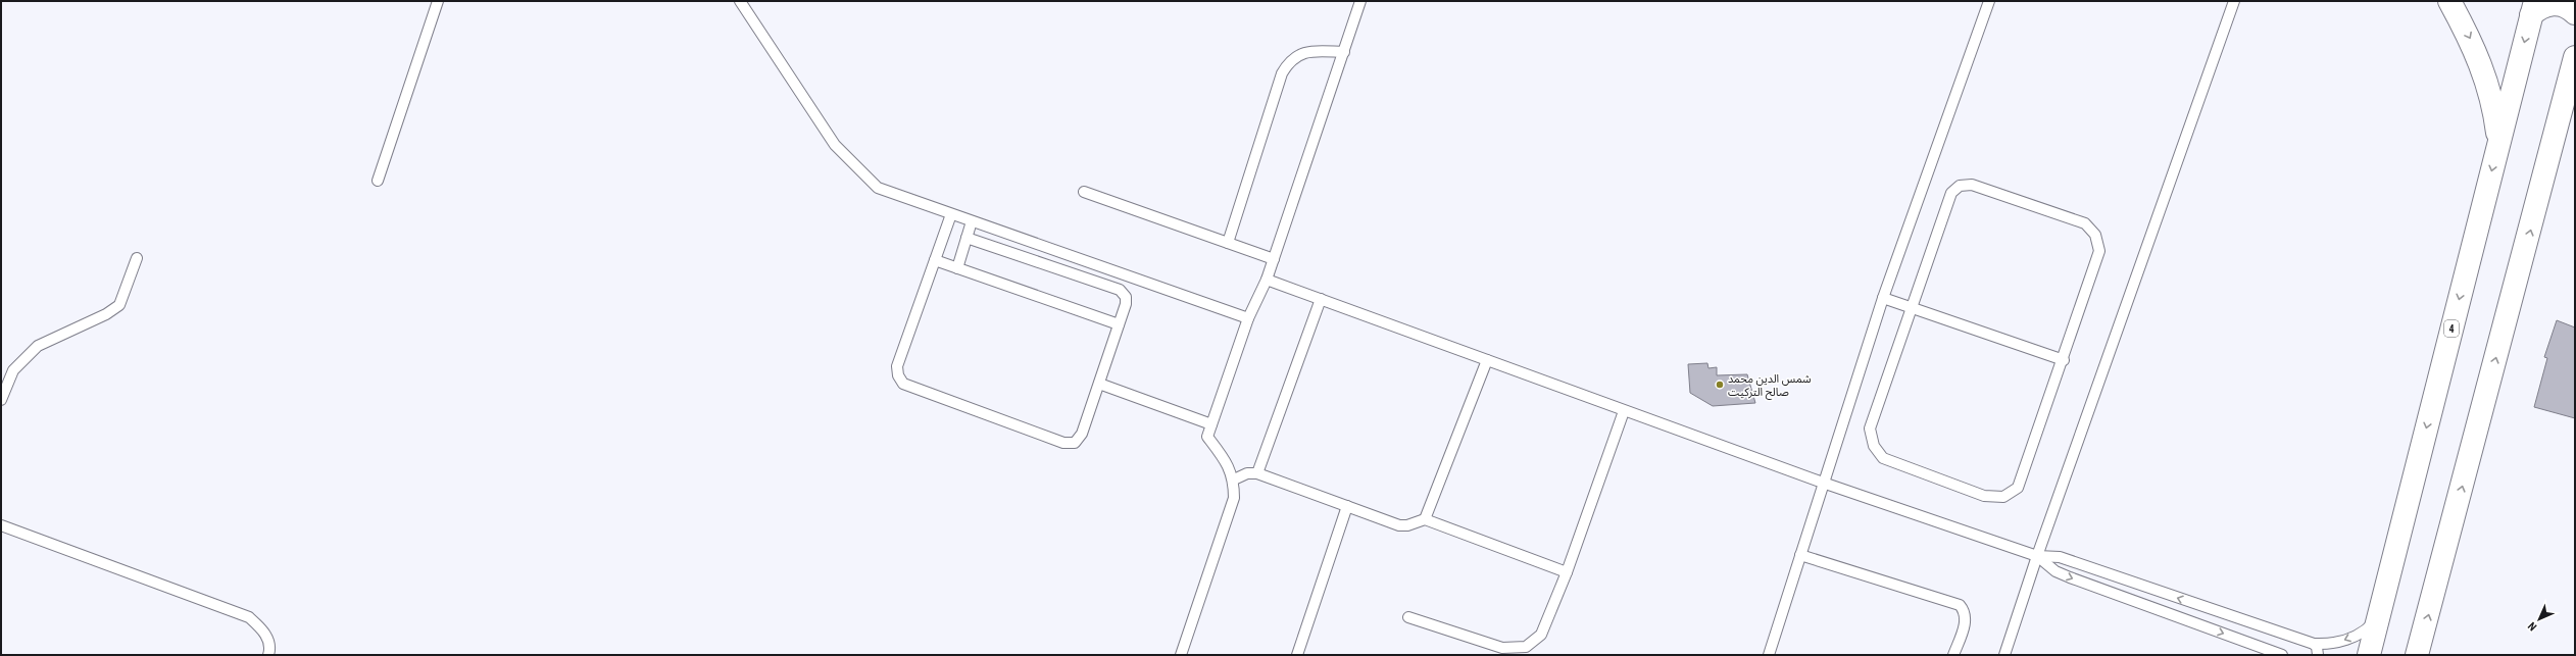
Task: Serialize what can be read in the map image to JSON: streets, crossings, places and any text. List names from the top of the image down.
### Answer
{
  "streets": {
    "main road": ["4"]
  },
  "places": ["شمس الدين محمد صالح التركيت"],
  "north": "bottom left"
}
